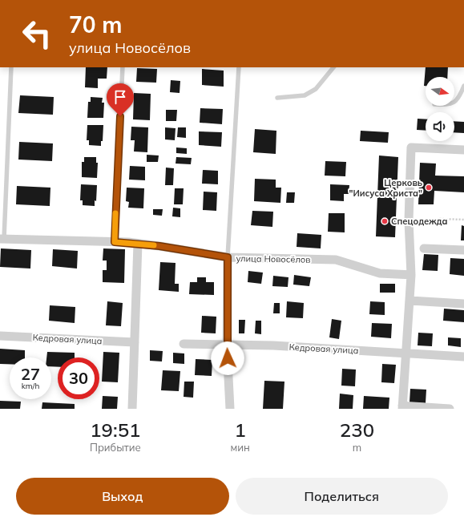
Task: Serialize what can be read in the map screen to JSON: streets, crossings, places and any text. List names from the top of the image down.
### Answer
{
  "streets": {
    "street": ["улица Новосёлов", "Кедровая улица"]
  },
  "places": ["Церковь \"Иисуса Христа\"", "Спецодежда"],
  "north": "right",
  "page": {
    "turn": ["70 m", "улица Новосёлов"],
    "speed": "27 km/h",
    "limit": "30",
    "eta": [
      "19:51",
      "Прибытие",
      "1",
      "мин",
      "230",
      "m"
    ],
    "buttons": ["Выход", "Поделиться"]
  }
}
